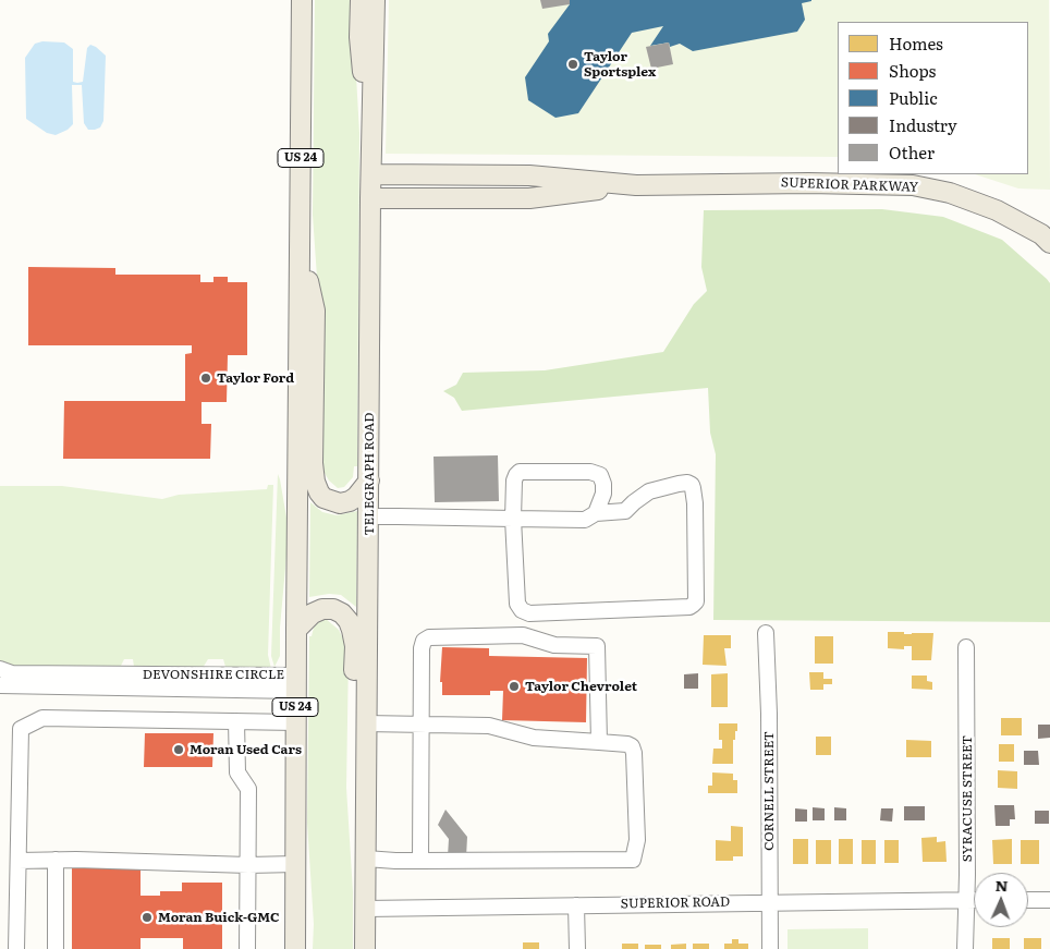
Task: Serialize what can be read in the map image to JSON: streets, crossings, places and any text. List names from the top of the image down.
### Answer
{
  "streets": {
    "main road": ["US 24", "SUPERIOR PARKWAY", "TELEGRAPH ROAD"],
    "street": [
      "DEVONSHIRE CIRCLE",
      "CORNELL STREET",
      "SYRACUSE STREET",
      "SUPERIOR ROAD"
    ]
  },
  "crossings": [
    ["US 24", "DEVONSHIRE CIRCLE"],
    ["SUPERIOR PARKWAY", "TELEGRAPH ROAD"],
    ["TELEGRAPH ROAD", "SUPERIOR ROAD"],
    ["CORNELL STREET", "SUPERIOR ROAD"],
    ["SYRACUSE STREET", "SUPERIOR ROAD"]
  ],
  "places": [
    "Taylor Sportsplex",
    "Taylor Ford",
    "Taylor Chevrolet",
    "Moran Used Cars",
    "Moran Buick-GMC"
  ],
  "legend": [
    "Homes",
    "Shops",
    "Public",
    "Industry",
    "Other"
  ],
  "north": "top"
}
